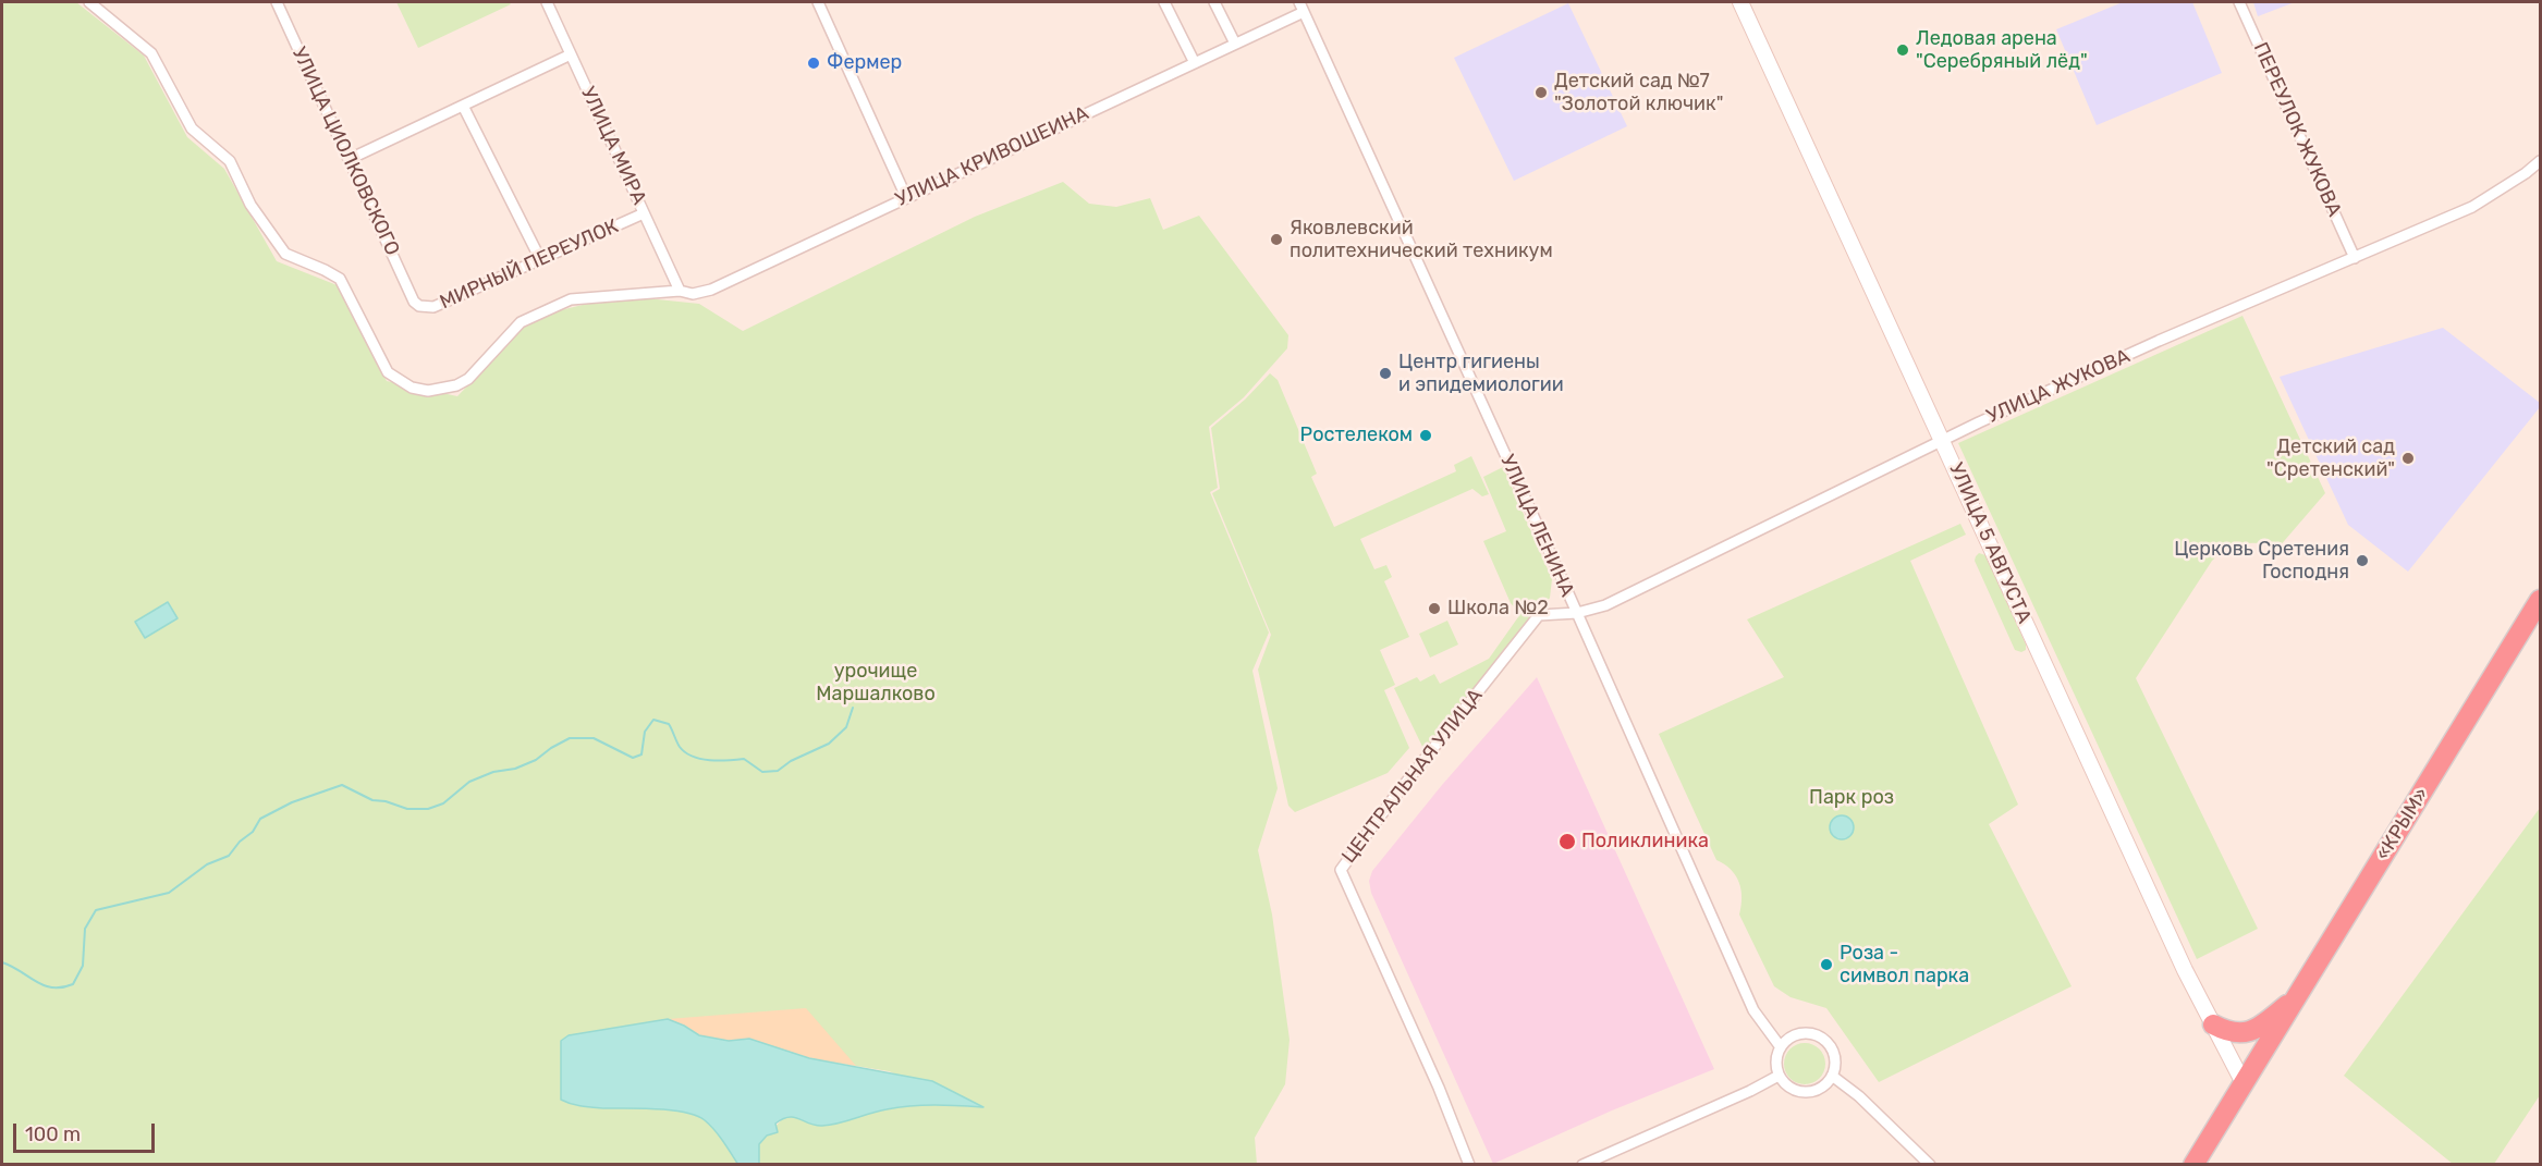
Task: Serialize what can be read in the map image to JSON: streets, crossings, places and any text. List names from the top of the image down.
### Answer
{
  "streets": {
    "highway": ["«КРЫМ»"],
    "street": [
      "ПЕРЕУЛОК ЖУКОВА",
      "УЛИЦА МИРА",
      "УЛИЦА ЦИОЛКОВСКОГО",
      "УЛИЦА КРИВОШЕИНА",
      "МИРНЫЙ ПЕРЕУЛОК",
      "УЛИЦА ЖУКОВА",
      "УЛИЦА ЛЕНИНА",
      "УЛИЦА 5 АВГУСТА",
      "ЦЕНТРАЛЬНАЯ УЛИЦА"
    ]
  },
  "crossings": [
    ["ПЕРЕУЛОК ЖУКОВА", "УЛИЦА ЖУКОВА"],
    ["УЛИЦА МИРА", "УЛИЦА КРИВОШЕИНА"],
    ["УЛИЦА МИРА", "МИРНЫЙ ПЕРЕУЛОК"],
    ["УЛИЦА ЦИОЛКОВСКОГО", "МИРНЫЙ ПЕРЕУЛОК"],
    ["УЛИЦА КРИВОШЕИНА", "УЛИЦА ЛЕНИНА"],
    ["УЛИЦА ЖУКОВА", "УЛИЦА ЛЕНИНА"],
    ["УЛИЦА ЖУКОВА", "УЛИЦА 5 АВГУСТА"],
    ["УЛИЦА ЖУКОВА", "ЦЕНТРАЛЬНАЯ УЛИЦА"],
    ["УЛИЦА ЛЕНИНА", "ЦЕНТРАЛЬНАЯ УЛИЦА"],
    ["УЛИЦА 5 АВГУСТА", "«КРЫМ»"]
  ],
  "parks": ["урочище Маршалково", "Парк роз"],
  "places": [
    "Ледовая арена \"Серебряный лёд\"",
    "Фермер",
    "Детский сад №7 \"Золотой ключик\"",
    "Яковлевский политехнический техникум",
    "Центр гигиены и эпидемиологии",
    "Ростелеком",
    "Детский сад \"Сретенский\"",
    "Церковь Сретения Господня",
    "Школа №2",
    "Поликлиника",
    "Роза - символ парка"
  ],
  "scale_bar": "100 m"
}
